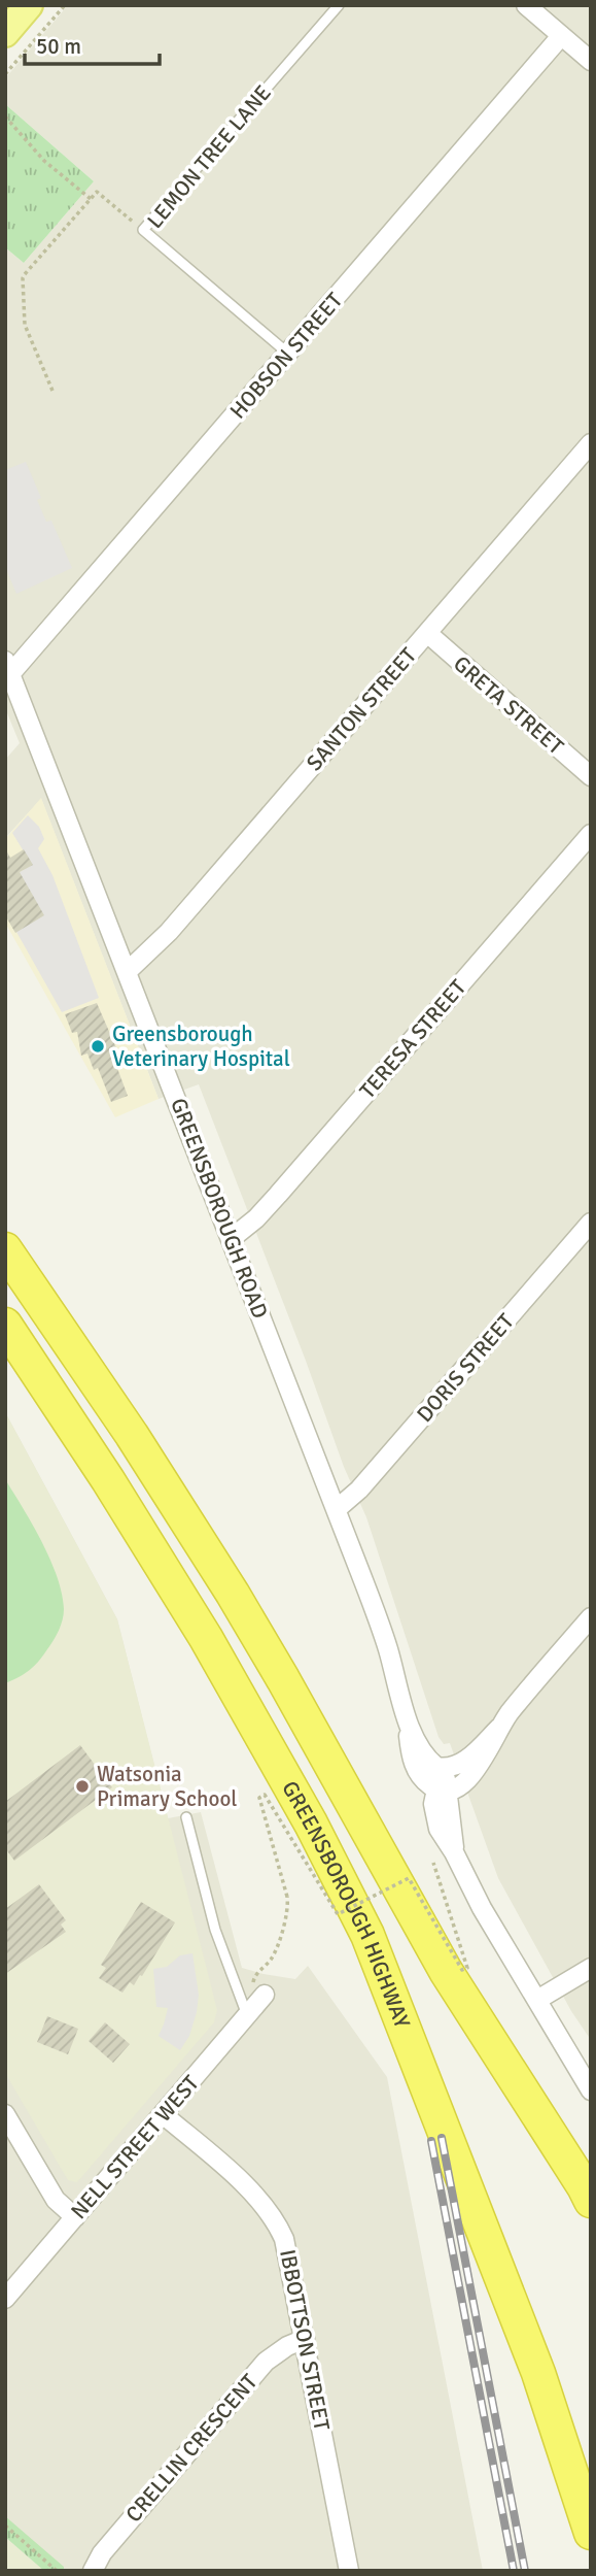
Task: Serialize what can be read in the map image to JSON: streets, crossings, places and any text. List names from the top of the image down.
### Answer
{
  "streets": {
    "highway": ["GREENSBOROUGH HIGHWAY"],
    "street": [
      "HOBSON STREET",
      "GRETA STREET",
      "SANTON STREET",
      "TERESA STREET",
      "GREENSBOROUGH ROAD",
      "DORIS STREET",
      "NELL STREET WEST",
      "IBBOTTSON STREET",
      "CRELLIN CRESCENT"
    ],
    "lane": ["LEMON TREE LANE"]
  },
  "crossings": [
    ["LEMON TREE LANE", "HOBSON STREET"],
    ["HOBSON STREET", "GREENSBOROUGH ROAD"],
    ["GRETA STREET", "SANTON STREET"],
    ["SANTON STREET", "GREENSBOROUGH ROAD"],
    ["TERESA STREET", "GREENSBOROUGH ROAD"],
    ["GREENSBOROUGH ROAD", "DORIS STREET"],
    ["NELL STREET WEST", "IBBOTTSON STREET"],
    ["IBBOTTSON STREET", "CRELLIN CRESCENT"]
  ],
  "places": ["Greensborough Veterinary Hospital", "Watsonia Primary School"],
  "scale_bar": "50 m"
}
